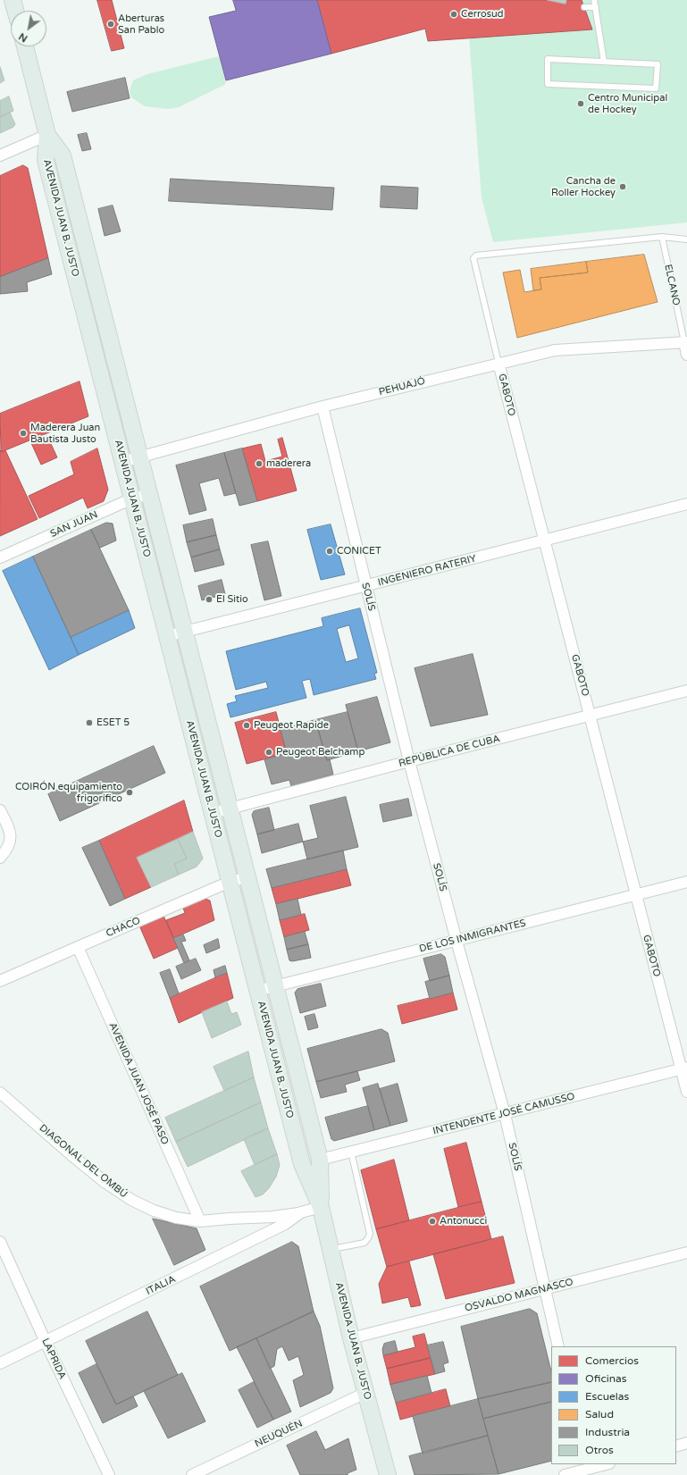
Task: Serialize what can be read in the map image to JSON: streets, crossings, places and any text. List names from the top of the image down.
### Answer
{
  "streets": {
    "main road": ["AVENIDA JUAN B. JUSTO"],
    "street": [
      "ELCANO",
      "PEHUAJÓ",
      "GABOTO",
      "SAN JUAN",
      "INGENIERO RATERIY",
      "SOLÍS",
      "REPÚBLICA DE CUBA",
      "CHACO",
      "DE LOS INMIGRANTES",
      "AVENIDA JUAN JOSÉ PASO",
      "INTENDENTE JOSÉ CAMUSSO",
      "DIAGONAL DEL OMBÚ",
      "ITALIA",
      "OSVALDO MAGNASCO",
      "LAPRIDA",
      "NEUQUÉN"
    ]
  },
  "crossings": [
    ["AVENIDA JUAN B. JUSTO", "PEHUAJÓ"],
    ["AVENIDA JUAN B. JUSTO", "SAN JUAN"],
    ["AVENIDA JUAN B. JUSTO", "INGENIERO RATERIY"],
    ["AVENIDA JUAN B. JUSTO", "REPÚBLICA DE CUBA"],
    ["AVENIDA JUAN B. JUSTO", "CHACO"],
    ["AVENIDA JUAN B. JUSTO", "DE LOS INMIGRANTES"],
    ["AVENIDA JUAN B. JUSTO", "INTENDENTE JOSÉ CAMUSSO"],
    ["AVENIDA JUAN B. JUSTO", "ITALIA"],
    ["AVENIDA JUAN B. JUSTO", "OSVALDO MAGNASCO"],
    ["AVENIDA JUAN B. JUSTO", "NEUQUÉN"],
    ["ELCANO", "PEHUAJÓ"],
    ["ELCANO", "GABOTO"],
    ["PEHUAJÓ", "GABOTO"],
    ["PEHUAJÓ", "SOLÍS"],
    ["GABOTO", "INGENIERO RATERIY"],
    ["GABOTO", "REPÚBLICA DE CUBA"],
    ["GABOTO", "DE LOS INMIGRANTES"],
    ["GABOTO", "INTENDENTE JOSÉ CAMUSSO"],
    ["INGENIERO RATERIY", "SOLÍS"],
    ["SOLÍS", "REPÚBLICA DE CUBA"],
    ["SOLÍS", "DE LOS INMIGRANTES"],
    ["SOLÍS", "INTENDENTE JOSÉ CAMUSSO"],
    ["SOLÍS", "OSVALDO MAGNASCO"],
    ["CHACO", "AVENIDA JUAN JOSÉ PASO"],
    ["AVENIDA JUAN JOSÉ PASO", "DIAGONAL DEL OMBÚ"],
    ["DIAGONAL DEL OMBÚ", "ITALIA"],
    ["ITALIA", "LAPRIDA"]
  ],
  "places": [
    "Cerrosud",
    "Aberturas San Pablo",
    "Centro Municipal de Hockey",
    "Cancha de Roller Hockey",
    "Maderera Juan Bautista Justo",
    "maderera",
    "CONICET",
    "El Sitio",
    "ESET 5",
    "Peugeot Rapide",
    "Peugeot Belchamp",
    "COIRÓN equipamiento frigorífico",
    "Antonucci"
  ],
  "legend": [
    "Comercios",
    "Oficinas",
    "Escuelas",
    "Salud",
    "Industria",
    "Otros"
  ],
  "north": "bottom left"
}
